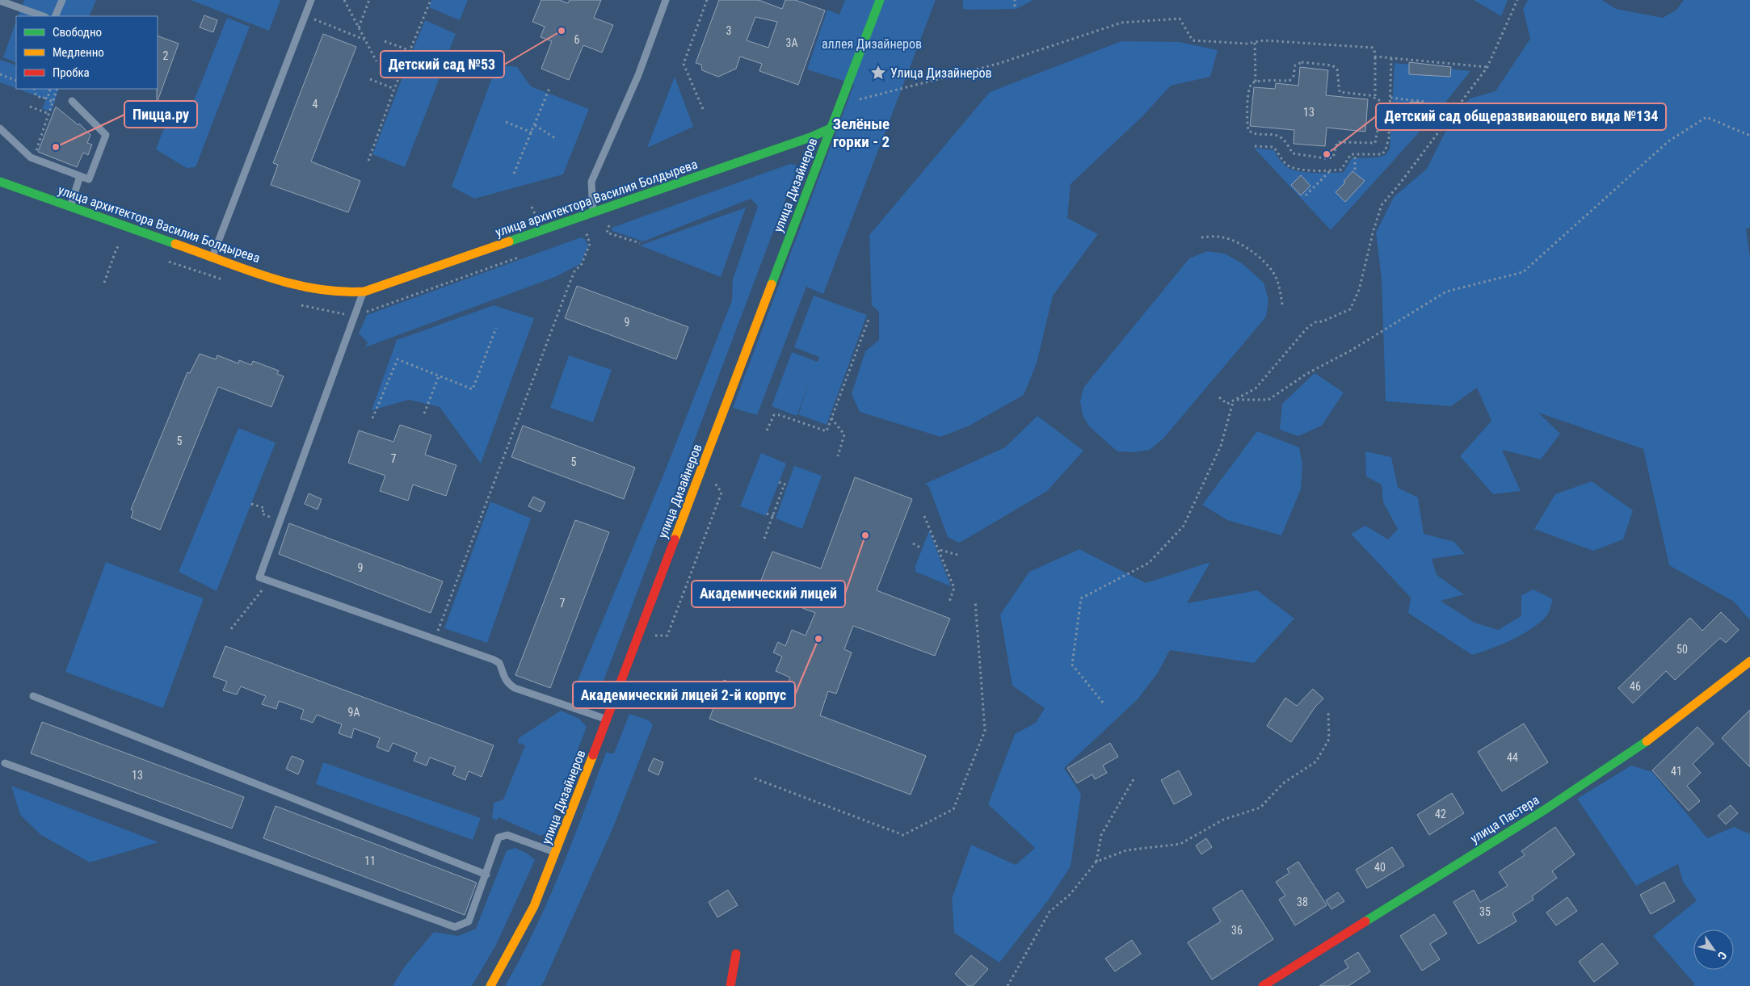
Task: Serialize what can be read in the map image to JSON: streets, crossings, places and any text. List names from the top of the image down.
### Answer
{
  "streets": {
    "street": ["улица Дизайнеров", "улица архитектора Василия Болдырева", "улица Пастера"]
  },
  "crossings": [
    ["улица Дизайнеров", "улица архитектора Василия Болдырева"]
  ],
  "districts": ["Зелёные горки - 2"],
  "parks": ["аллея Дизайнеров"],
  "places": {
    "other": [
      "Детский сад №53",
      "Пицца.ру",
      "Детский сад общеразвивающего вида №134",
      "Академический лицей",
      "Академический лицей 2-й корпус"
    ],
    "place": ["Улица Дизайнеров"]
  },
  "house_numbers": [
    "3",
    "6",
    "3А",
    "2",
    "4",
    "13",
    "9",
    "5",
    "7",
    "5",
    "9",
    "7",
    "50",
    "46",
    "9А",
    "44",
    "41",
    "13",
    "42",
    "11",
    "40",
    "38",
    "35",
    "36"
  ],
  "legend": ["Свободно", "Медленно", "Пробка"],
  "north": "bottom right"
}
